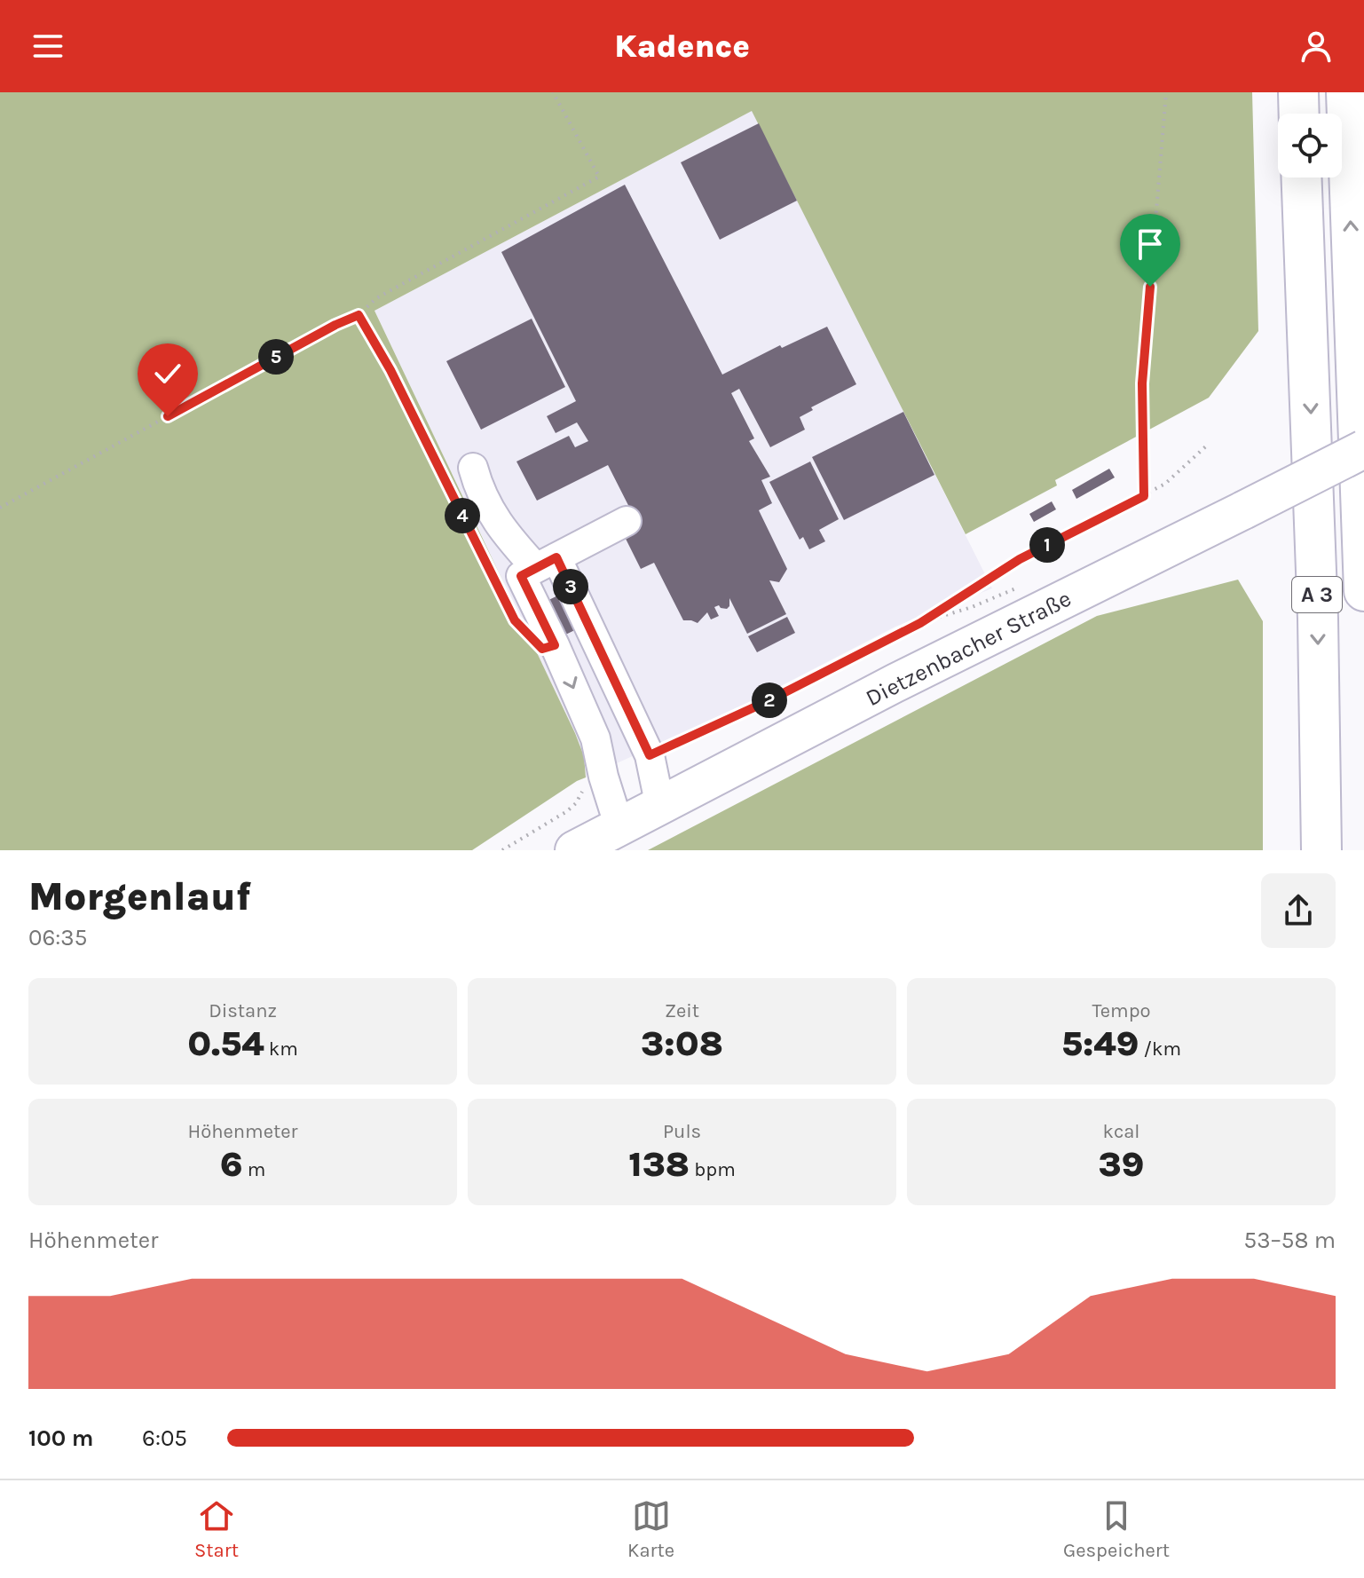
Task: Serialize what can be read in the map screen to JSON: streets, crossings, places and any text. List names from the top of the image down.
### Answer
{
  "streets": {
    "highway": ["A 3"],
    "main road": ["Dietzenbacher Straße"]
  },
  "page": {
    "header": "Kadence",
    "pins": [
      "5",
      "4",
      "1",
      "3",
      "2"
    ],
    "heading": ["Morgenlauf", "06:35"],
    "stats": [
      ["Distanz", "0.54 km"],
      ["Zeit", "3:08"],
      ["Tempo", "5:49 /km"],
      ["Höhenmeter", "6 m"],
      ["Puls", "138 bpm"],
      ["kcal", "39"]
    ],
    "chart": ["Höhenmeter", "53–58 m"],
    "list": [
      {
        "name": "100 m",
        "note": "6:05"
      }
    ],
    "tabs": ["Start", "Karte", "Gespeichert"]
  }
}
